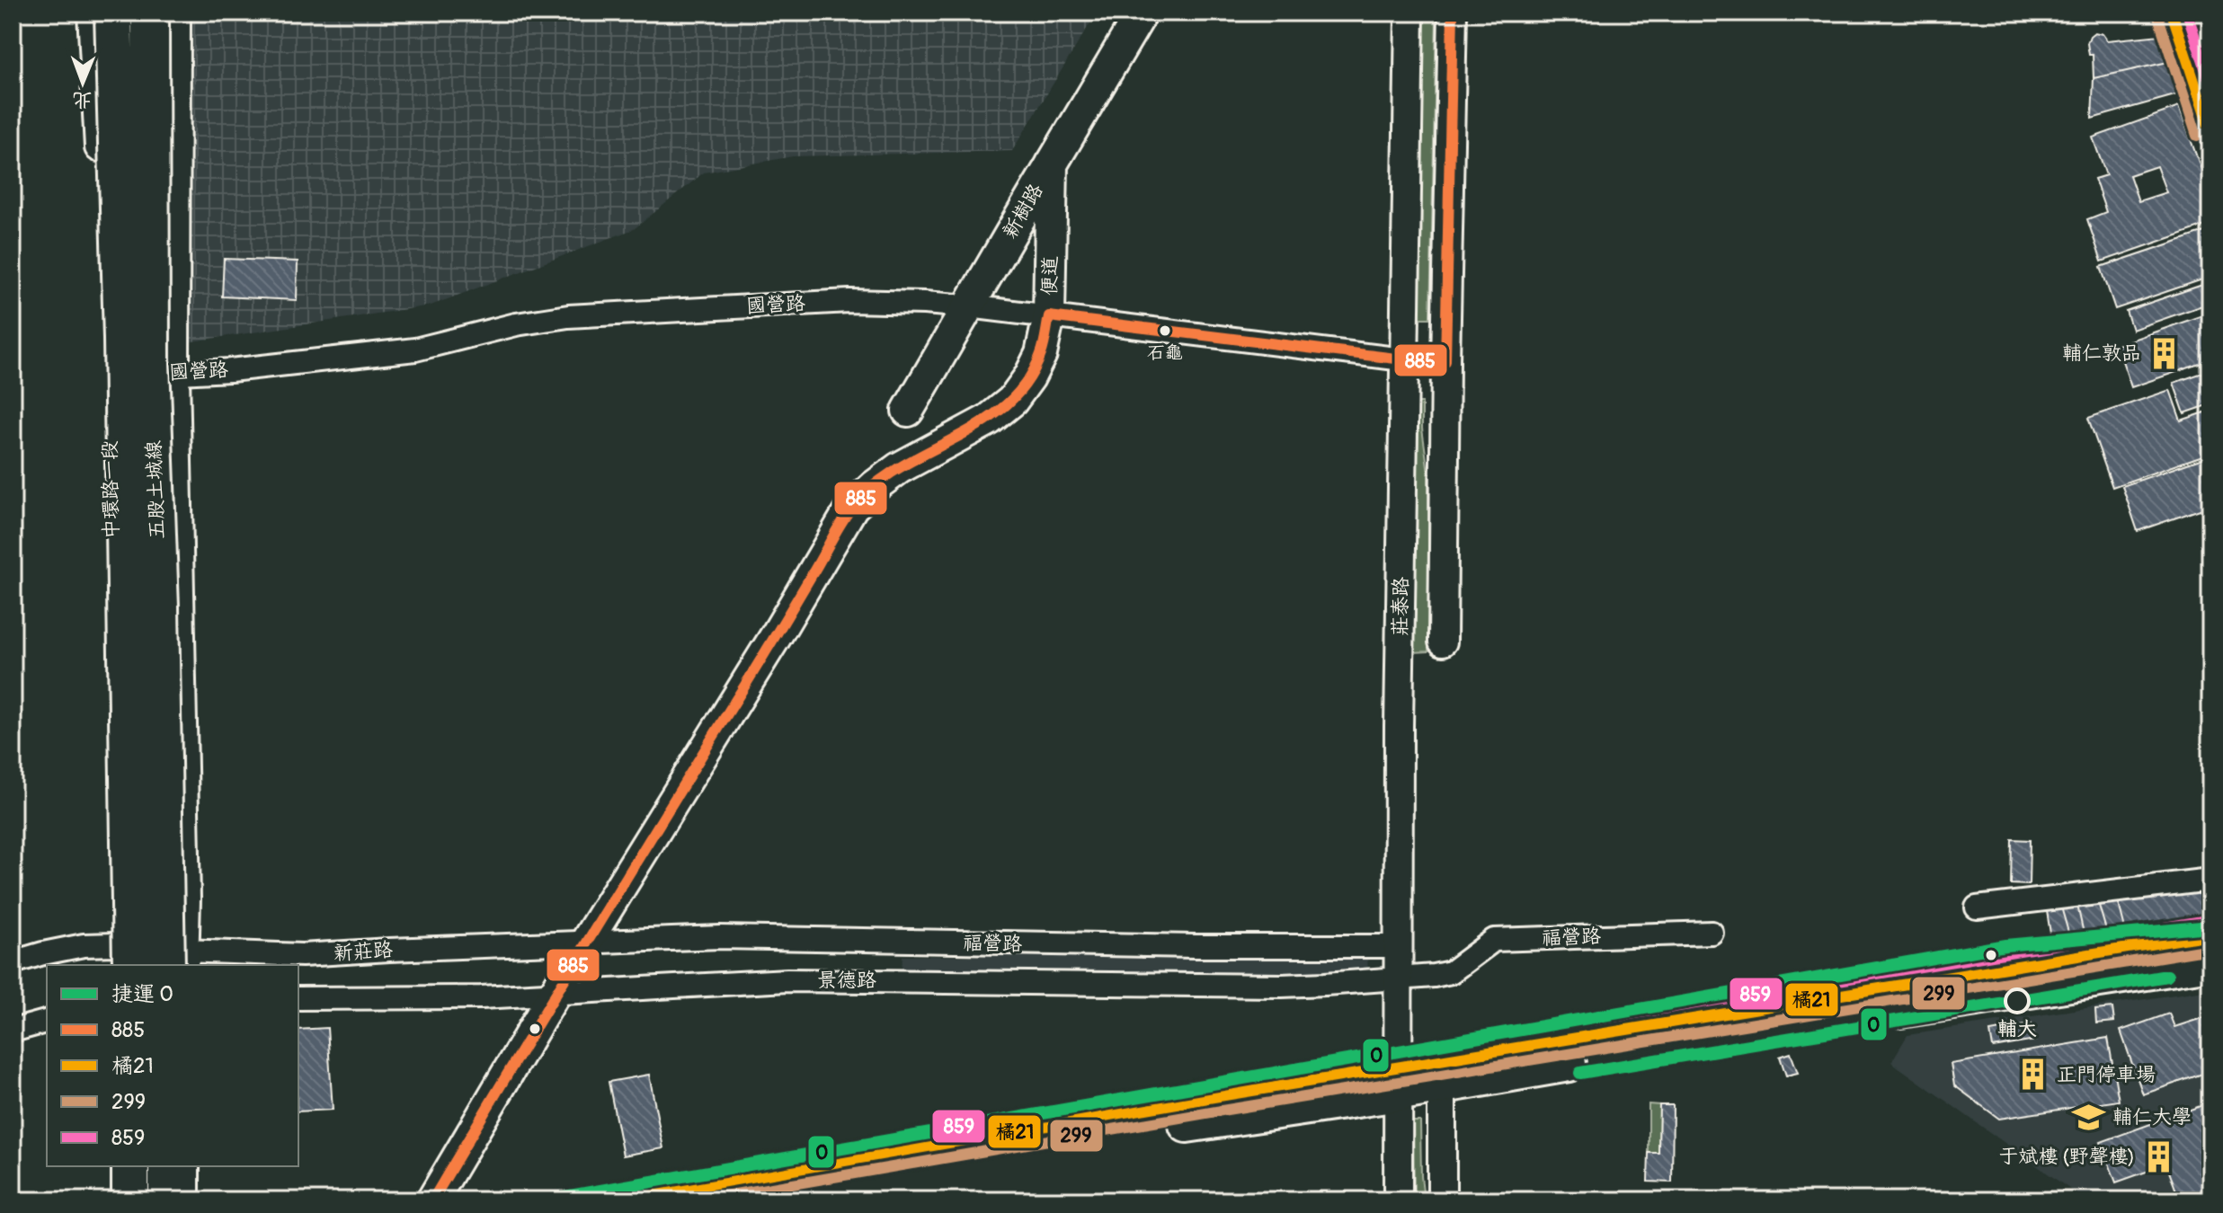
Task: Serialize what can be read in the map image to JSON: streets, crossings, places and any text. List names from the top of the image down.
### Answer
{
  "streets": {
    "highway": ["五股土城線"],
    "main road": ["新樹路", "便道"],
    "street": [
      "國營路",
      "中環路一段",
      "莊泰路",
      "福營路",
      "新莊路",
      "景德路"
    ]
  },
  "crossings": [
    ["新樹路", "便道"],
    ["新樹路", "國營路"],
    ["便道", "國營路"],
    ["便道", "福營路"],
    ["便道", "新莊路"],
    ["國營路", "中環路一段"],
    ["國營路", "莊泰路"],
    ["中環路一段", "五股土城線"],
    ["中環路一段", "新莊路"],
    ["五股土城線", "新莊路"],
    ["莊泰路", "福營路"],
    ["莊泰路", "景德路"],
    ["福營路", "新莊路"],
    ["福營路", "景德路"]
  ],
  "places": {
    "other": ["石龜", "輔大"],
    "building": ["輔仁敦品", "正門停車場", "于斌樓 (野聲樓)"],
    "school or university": ["輔仁大學"]
  },
  "lines": [
    "transit line 885",
    "transit line 橘21",
    "transit line 859",
    "transit line 299",
    "metro line O"
  ],
  "legend": [
    "捷運 O",
    "885",
    "橘21",
    "299",
    "859"
  ],
  "north": "bottom"
}
